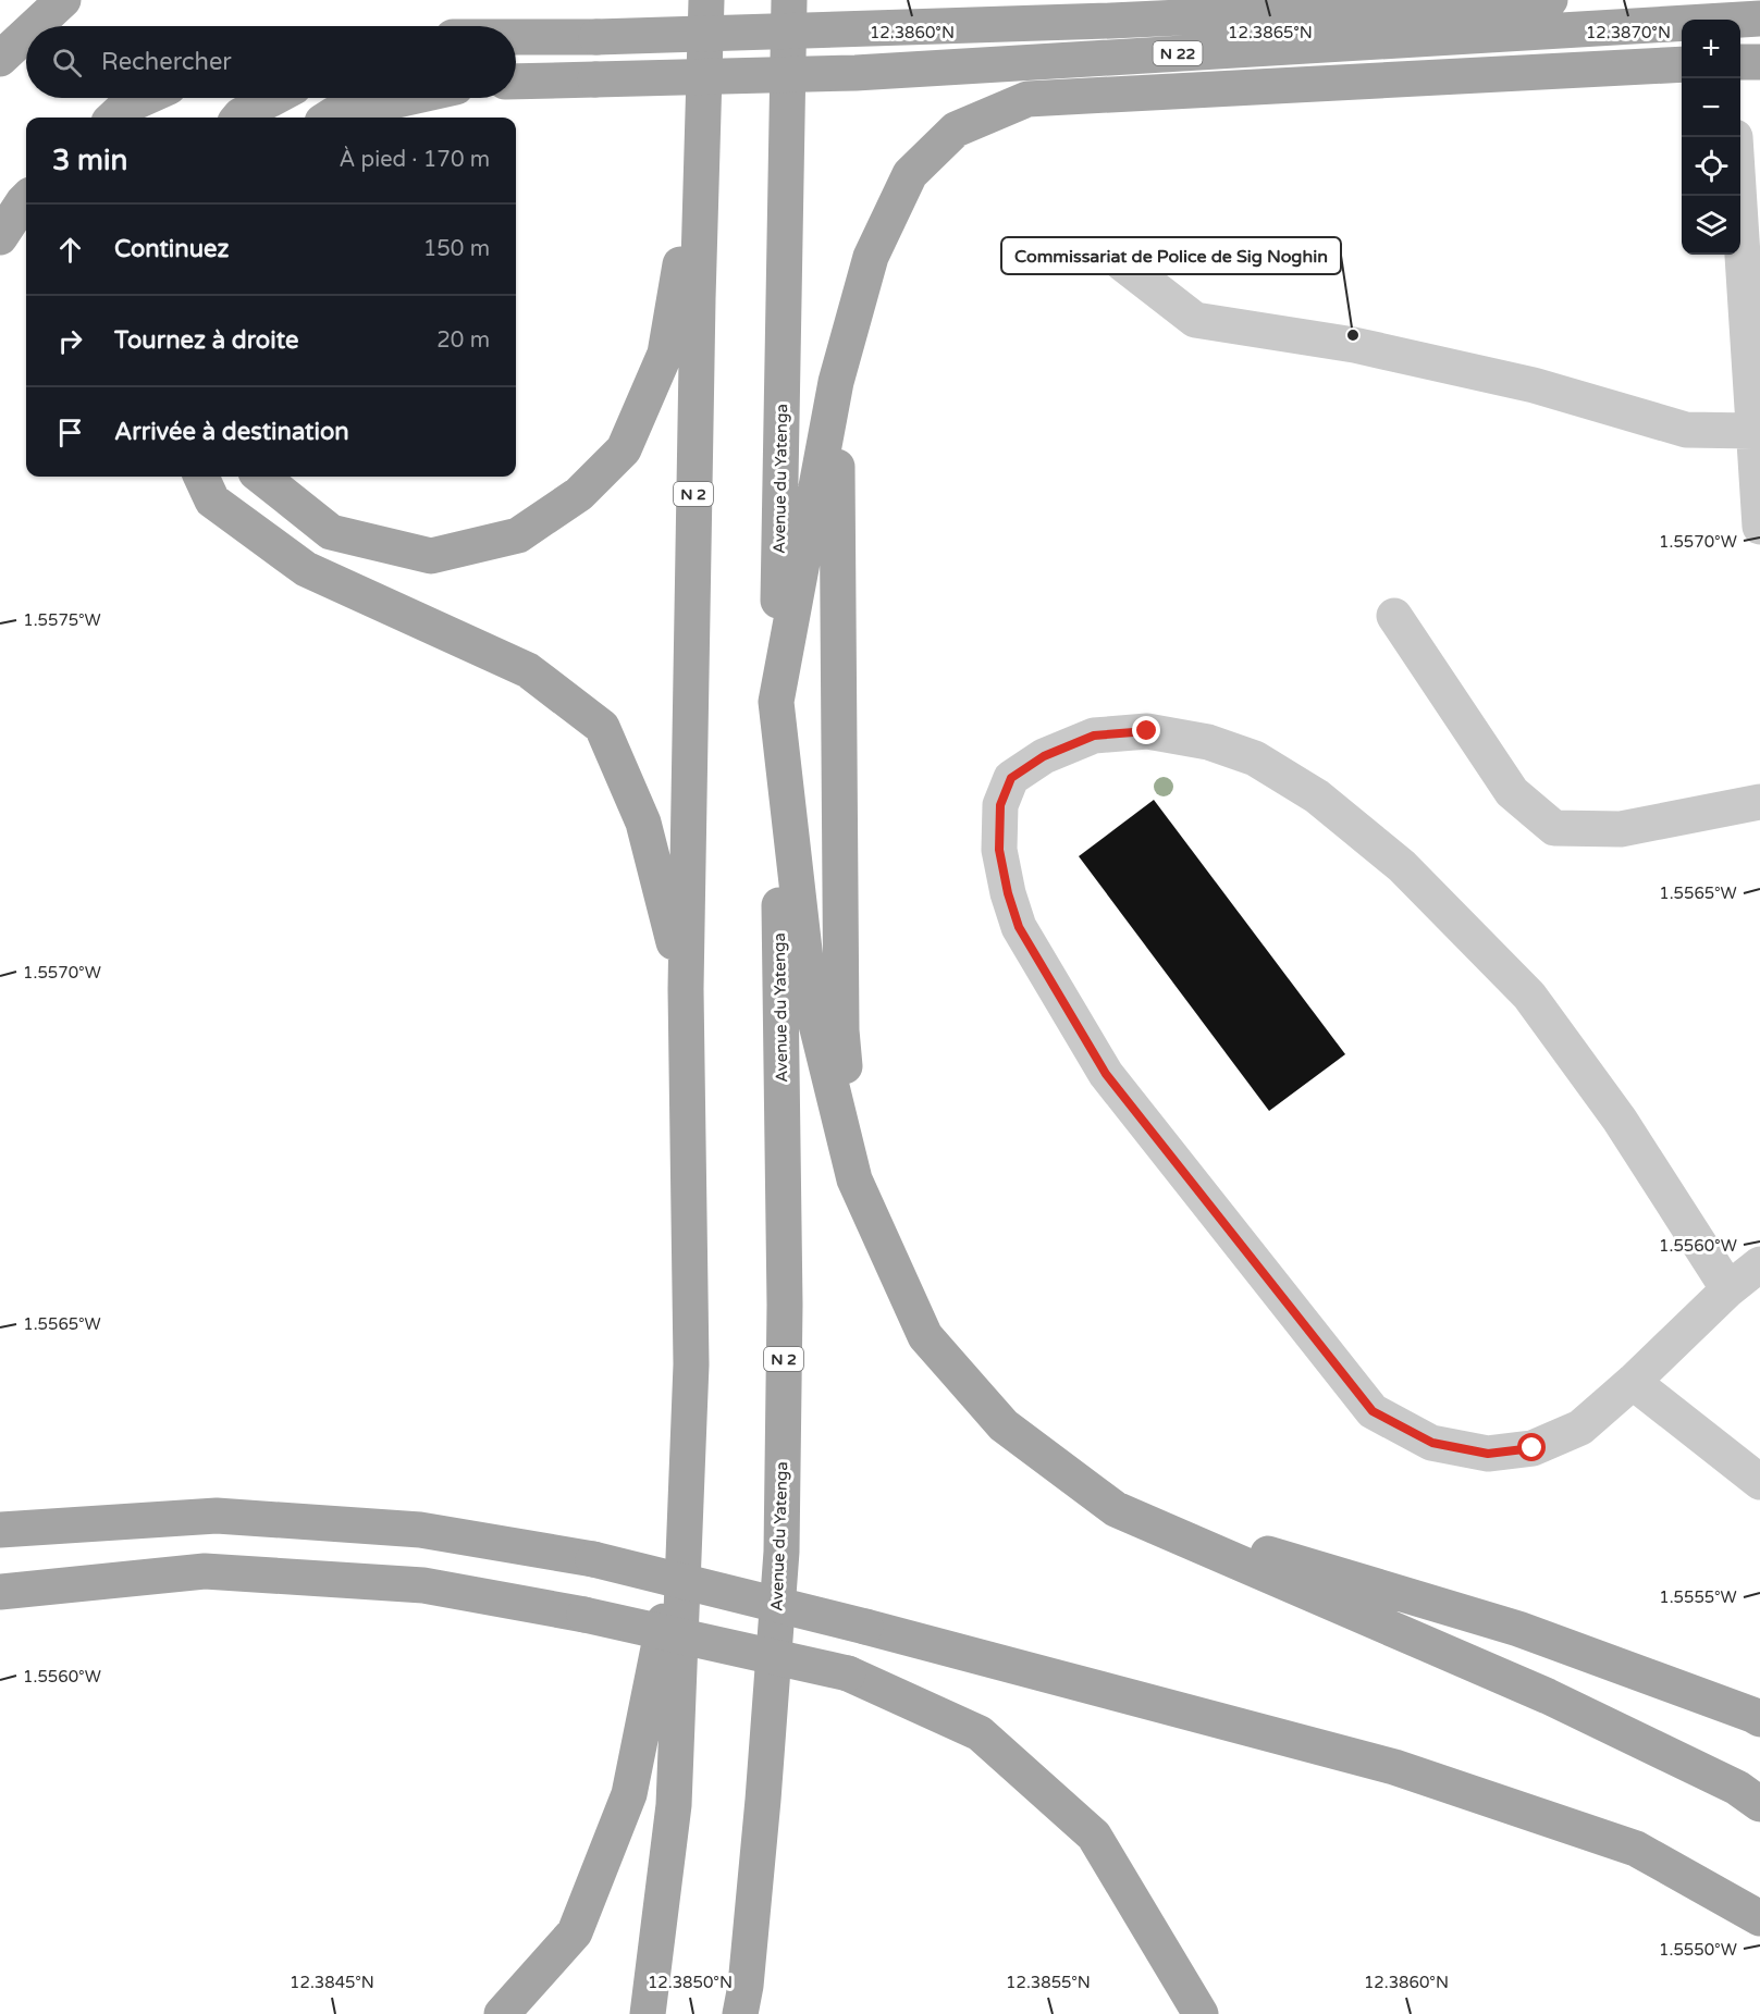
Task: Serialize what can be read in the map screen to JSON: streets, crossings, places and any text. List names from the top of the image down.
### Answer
{
  "streets": {
    "main road": ["N 22", "Avenue du Yatenga", "N 2"]
  },
  "places": ["Commissariat de Police de Sig Noghin"],
  "page": {
    "map_buttons": ["+", "−"],
    "search": "Rechercher",
    "heading": ["3 min", "À pied · 170 m"],
    "list": [
      ["Continuez", "150 m"],
      ["Tournez à droite", "20 m"],
      "Arrivée à destination"
    ]
  },
  "coordinates": [
    "12.3860°N",
    "12.3865°N",
    "12.3870°N",
    "1.5570°W",
    "1.5575°W",
    "1.5565°W",
    "1.5560°W",
    "1.5555°W",
    "1.5550°W",
    "12.3845°N",
    "12.3850°N",
    "12.3855°N"
  ]
}
